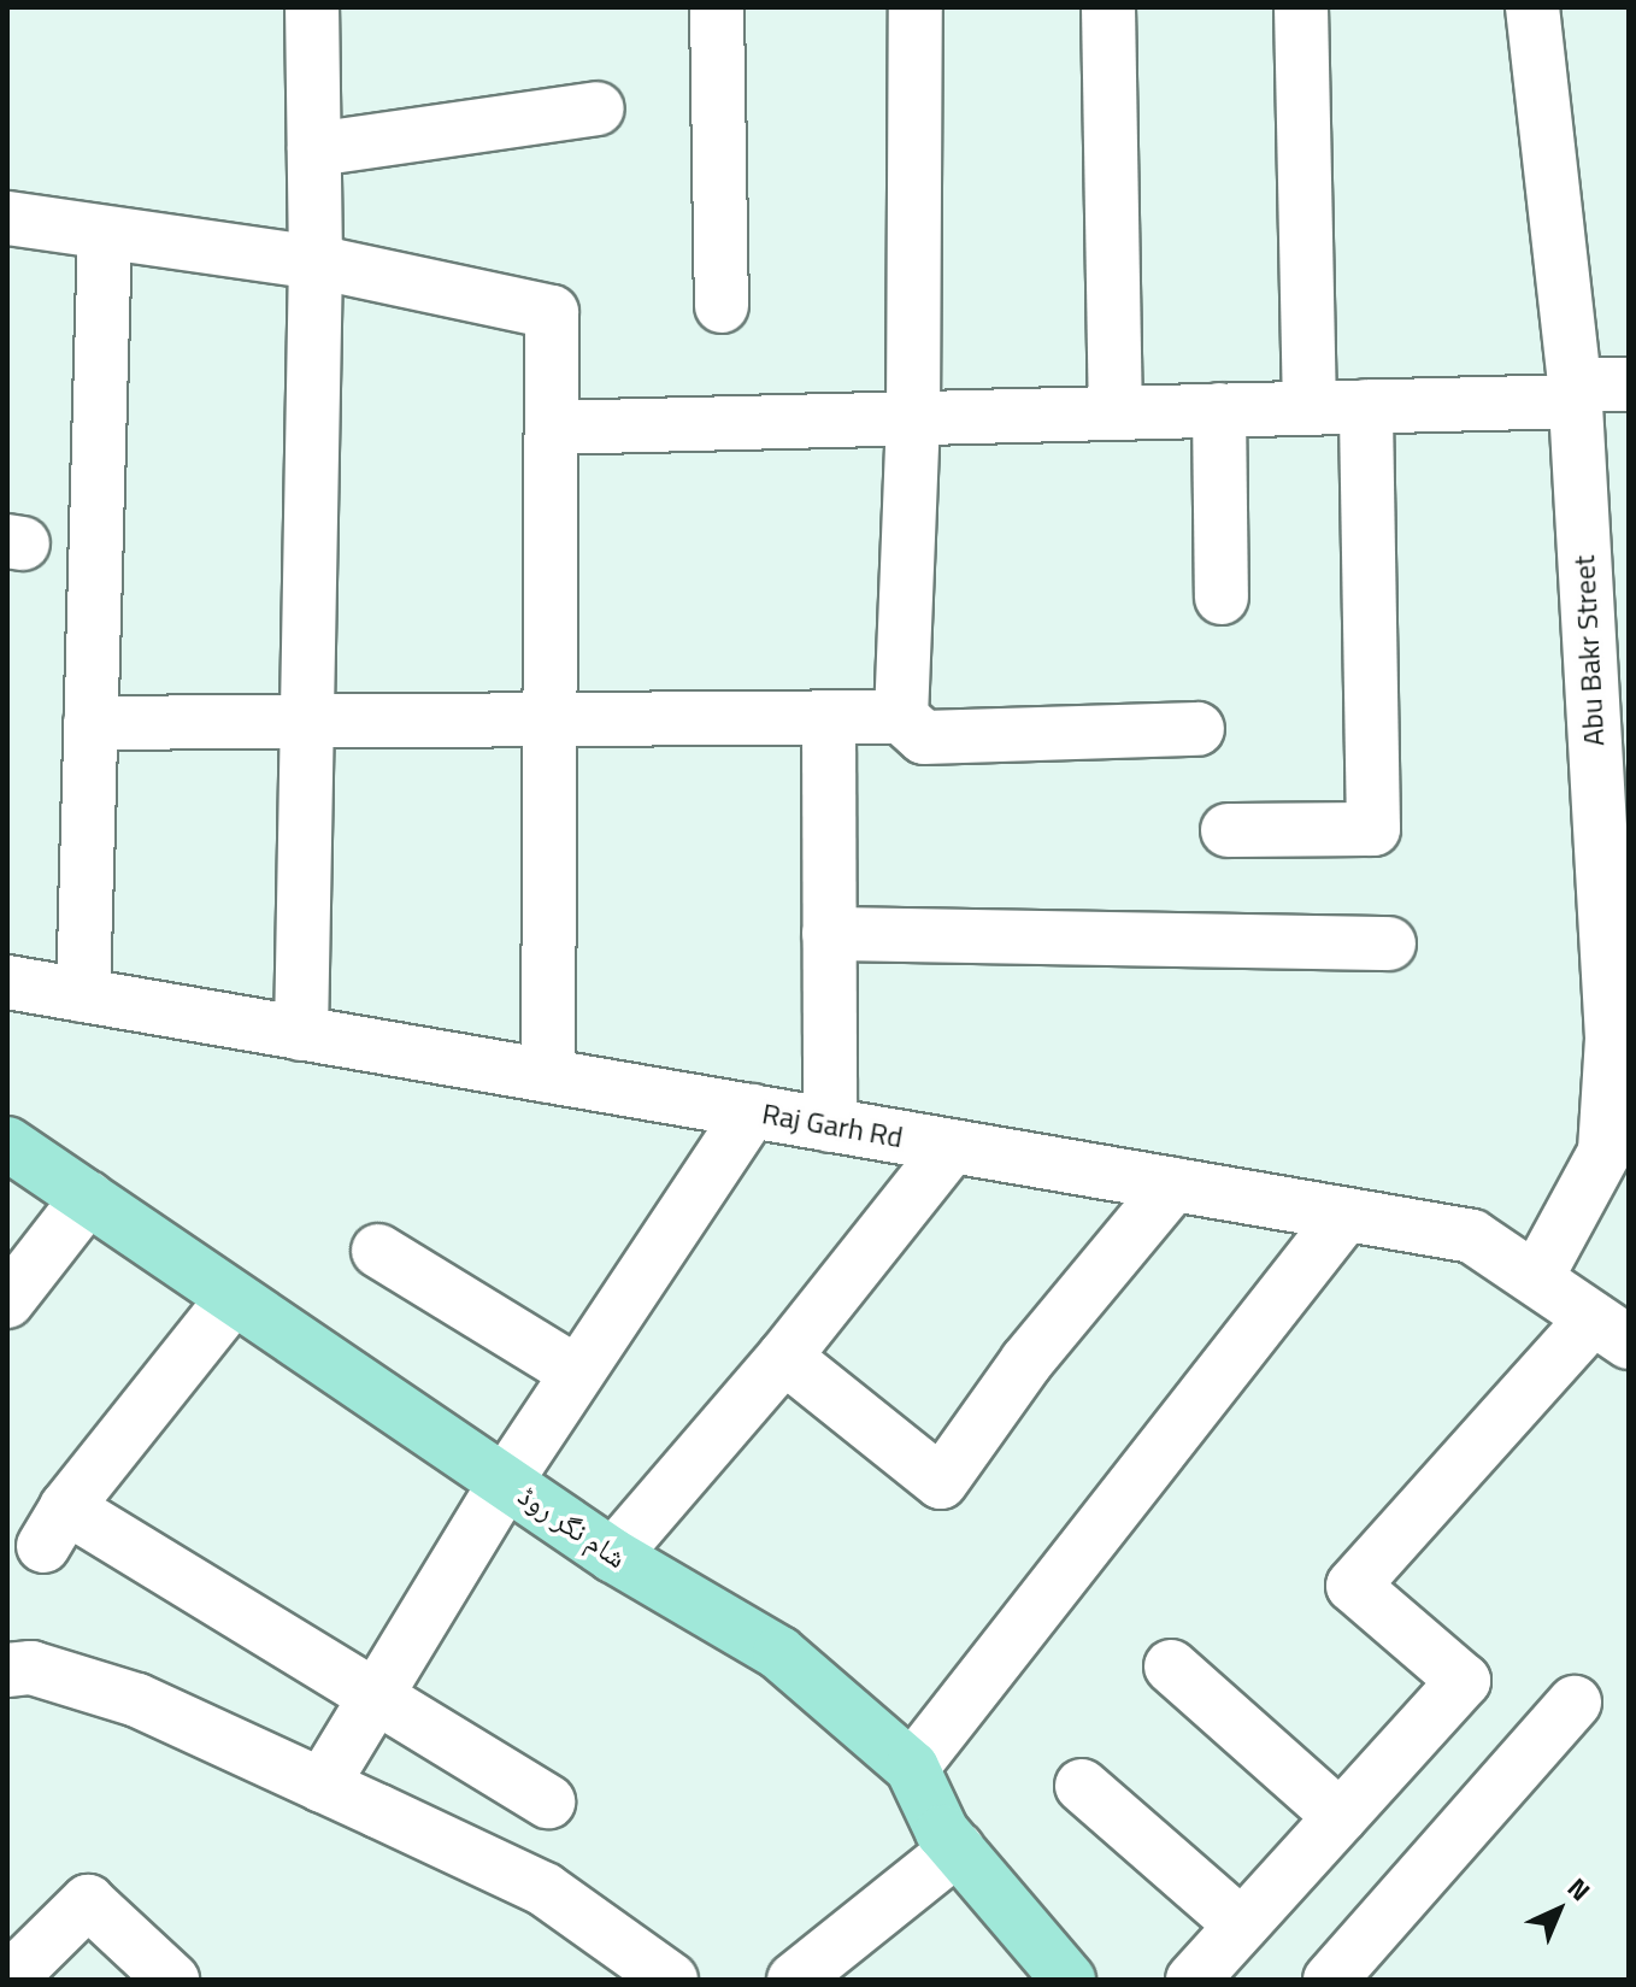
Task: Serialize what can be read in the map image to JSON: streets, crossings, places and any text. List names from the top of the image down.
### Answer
{
  "streets": {
    "main road": ["شام نگر روڈ"],
    "street": ["Abu Bakr Street", "Raj Garh Rd"]
  },
  "crossings": [
    ["Abu Bakr Street", "Raj Garh Rd"]
  ],
  "north": "top right"
}
